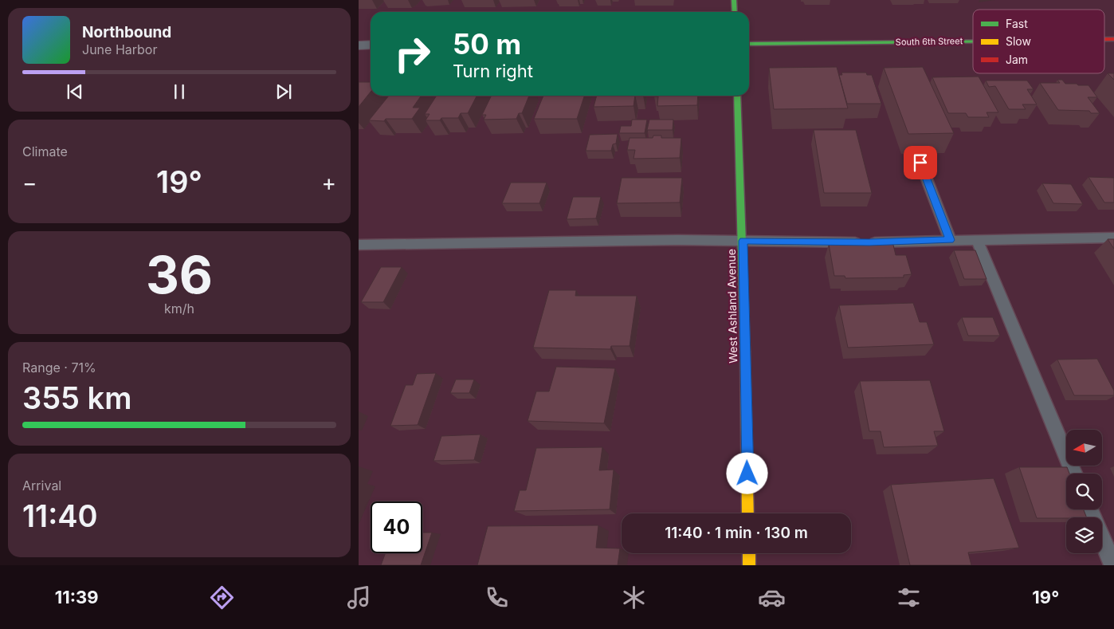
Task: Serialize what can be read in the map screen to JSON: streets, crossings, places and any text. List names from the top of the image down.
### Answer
{
  "streets": {
    "street": ["South 6th Street", "West Ashland Avenue"]
  },
  "legend": ["Fast", "Slow", "Jam"],
  "north": "left",
  "page": {
    "turn": ["50 m", "Turn right"],
    "song": ["Northbound", "June Harbor"],
    "tile": [
      "Climate",
      ["36", "km/h"],
      ["Range · 71%", "355 km"],
      ["Arrival", "11:40"]
    ],
    "heat": ["−", "19°", "+"],
    "limit": "40",
    "trip": "11:40 · 1 min · 130 m",
    "tabs": ["11:39", "19°"]
  }
}
